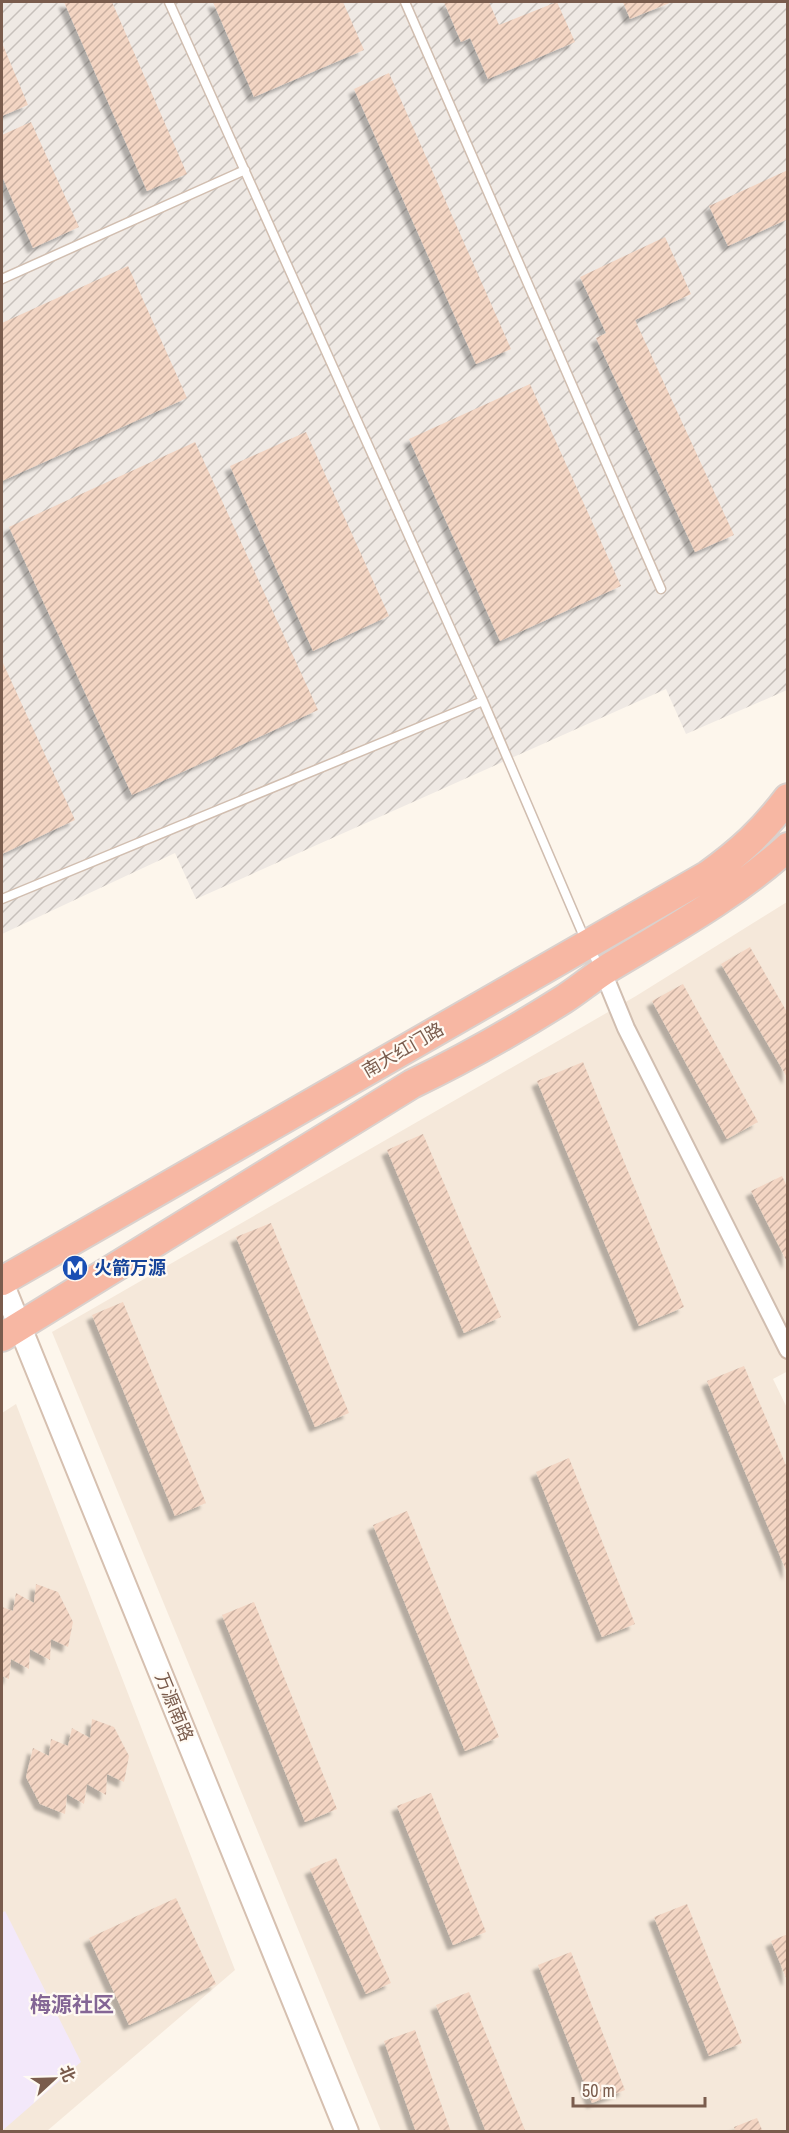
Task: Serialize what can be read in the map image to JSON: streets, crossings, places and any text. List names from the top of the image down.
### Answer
{
  "streets": {
    "highway": ["南大红门路"],
    "street": ["万源南路"]
  },
  "crossings": [
    ["南大红门路", "万源南路"]
  ],
  "districts": ["梅源社区"],
  "places": {
    "metro station": ["火箭万源"]
  },
  "scale_bar": "50 m",
  "north": "right"
}
